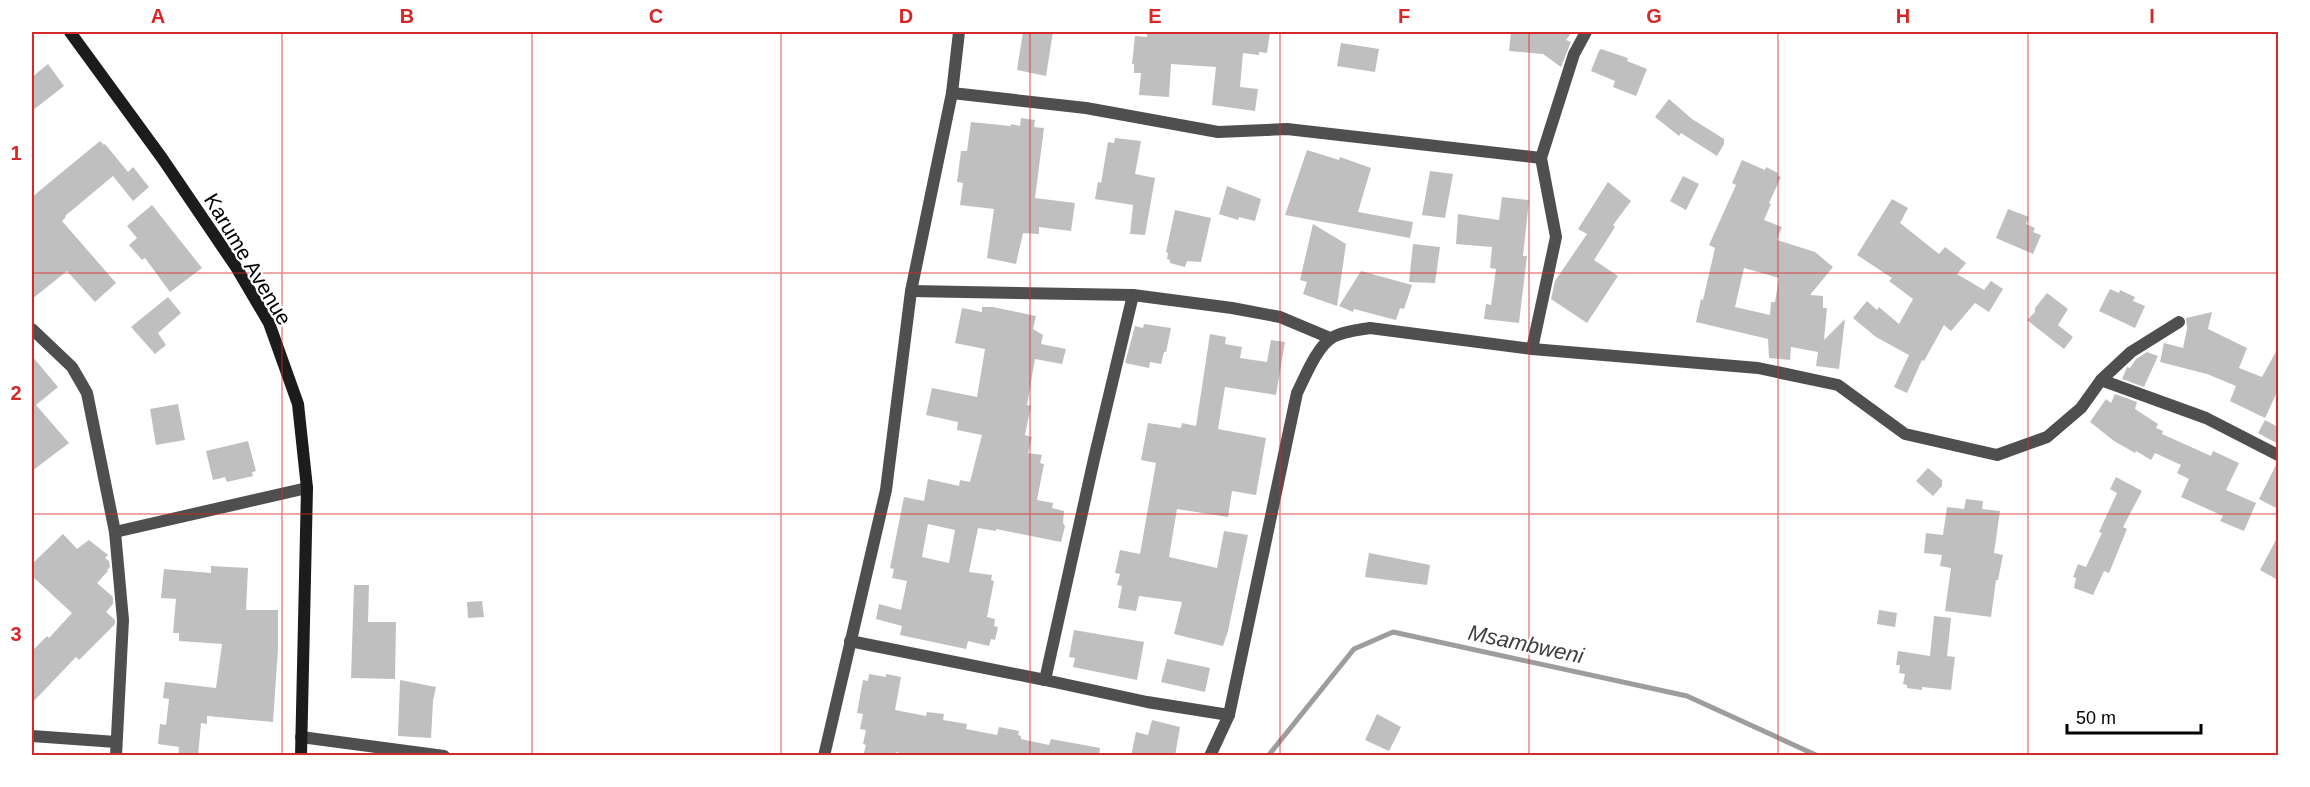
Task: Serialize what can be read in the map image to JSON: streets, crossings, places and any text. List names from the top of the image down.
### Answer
{
  "streets": {
    "main road": ["Karume Avenue"]
  },
  "water": ["Msambweni"],
  "scale_bar": "50 m",
  "grid": {
    "columns": [
      "A",
      "B",
      "C",
      "D",
      "E",
      "F",
      "G",
      "H",
      "I"
    ],
    "rows": ["1", "2", "3"]
  }
}
